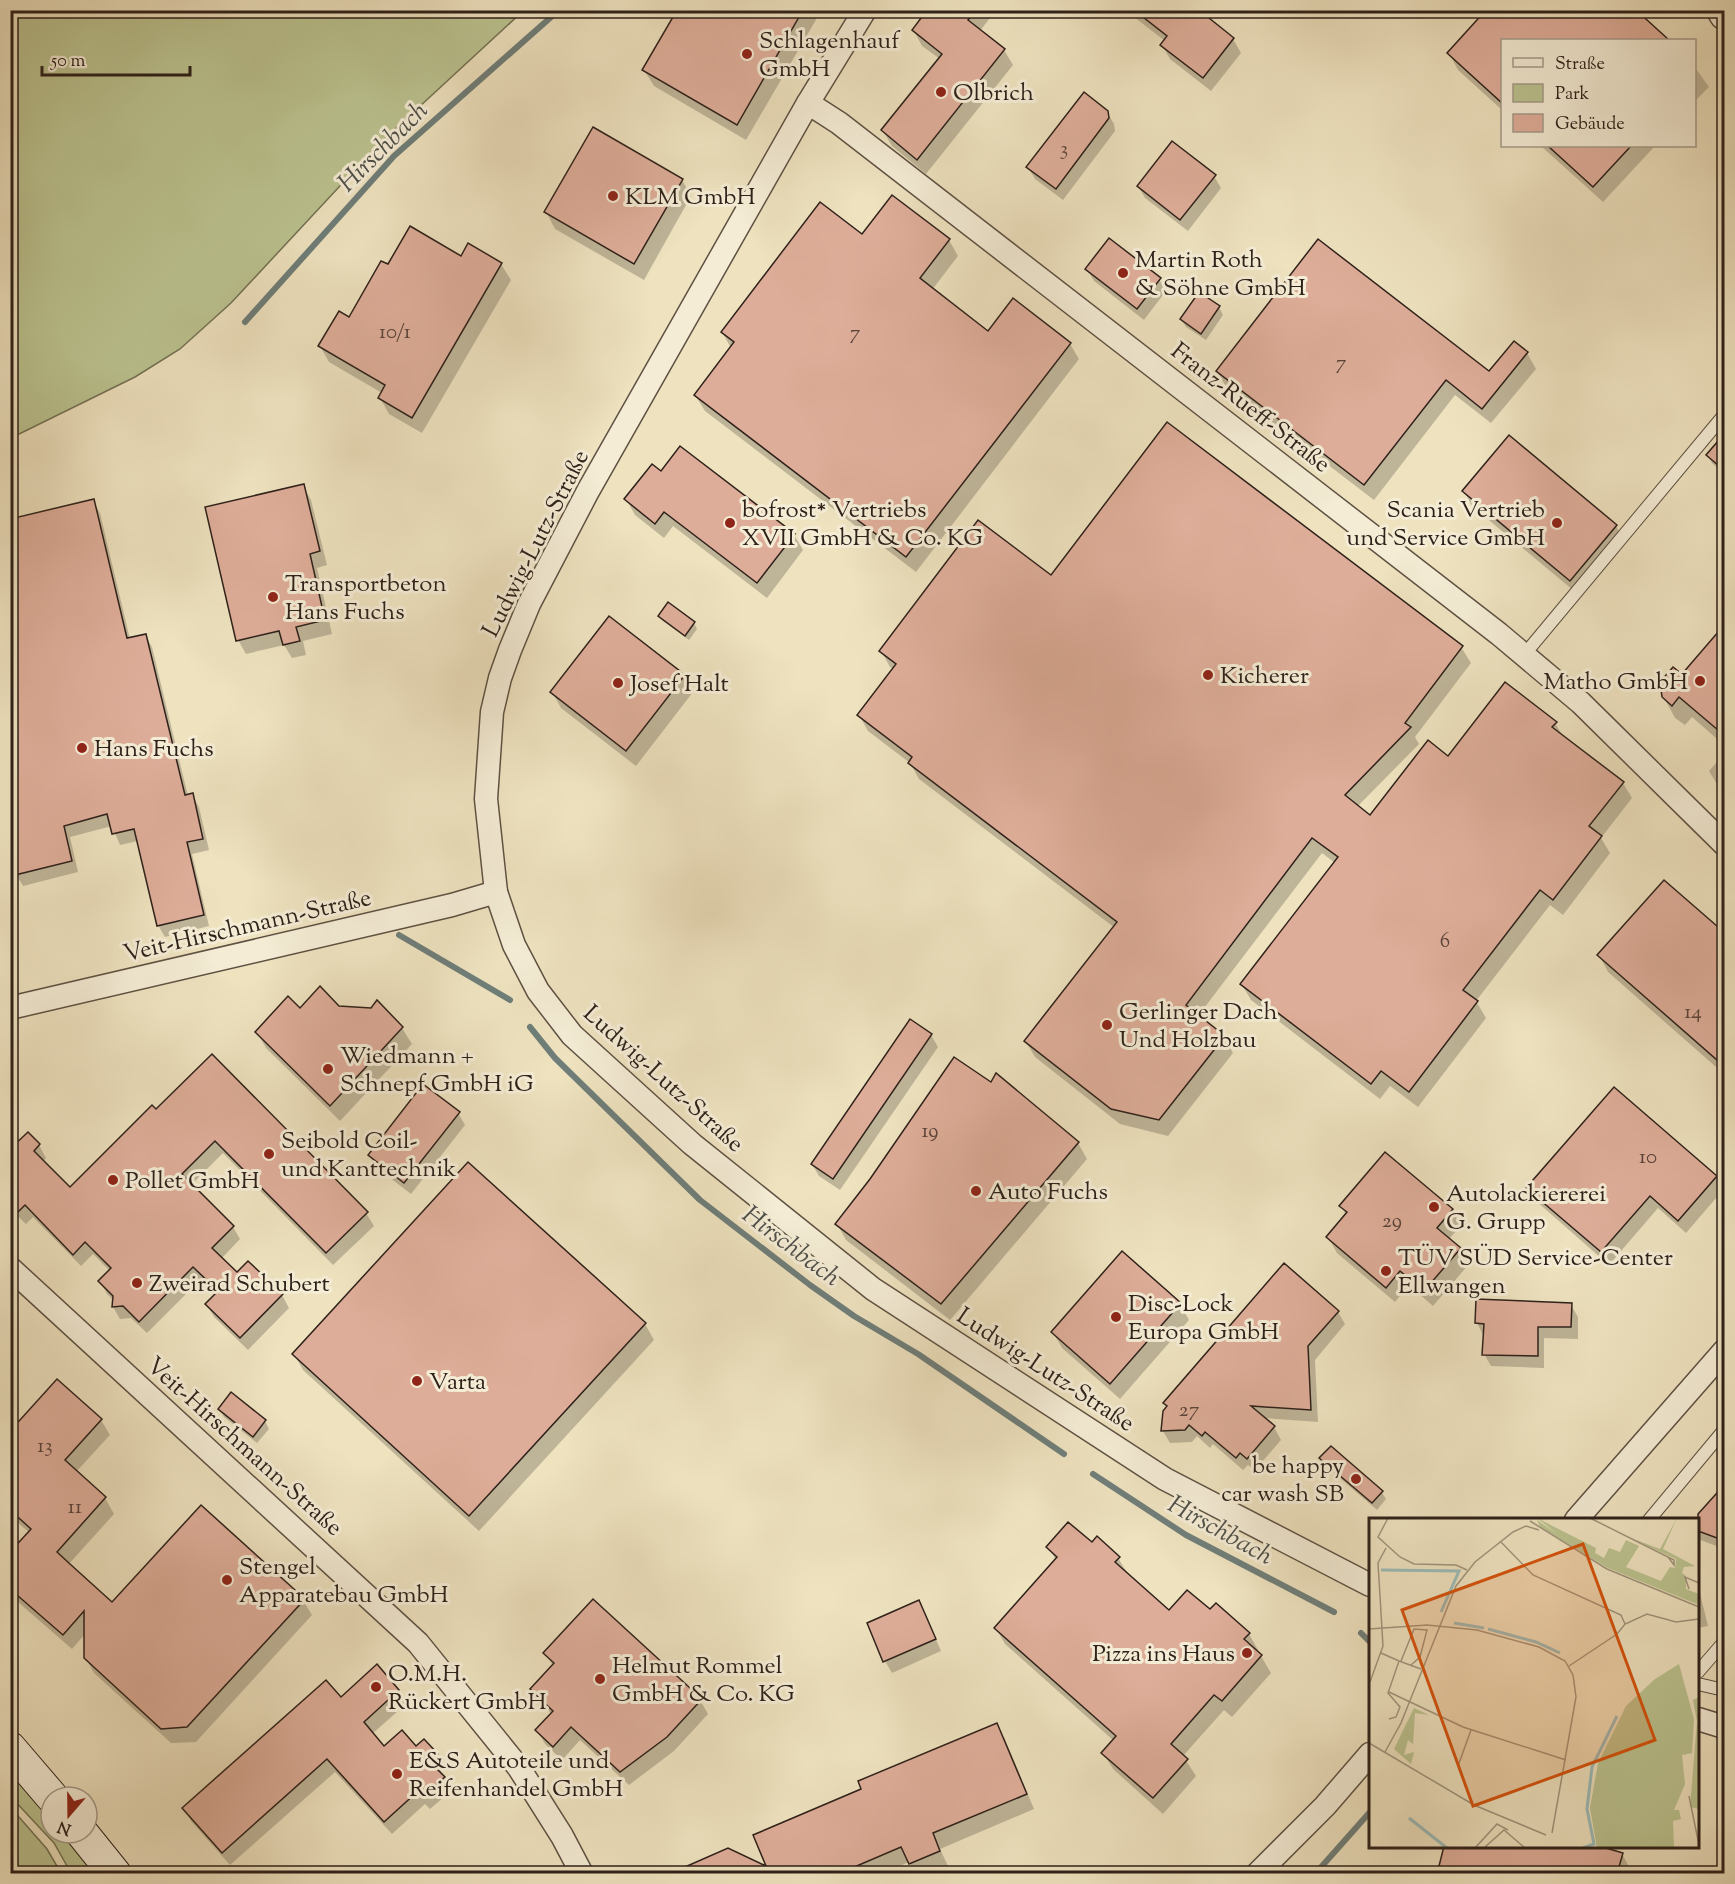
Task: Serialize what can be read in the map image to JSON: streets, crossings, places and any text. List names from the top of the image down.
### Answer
{
  "streets": {
    "street": ["Franz-Rueff-Straße", "Ludwig-Lutz-Straße", "Veit-Hirschmann-Straße"]
  },
  "crossings": [
    ["Franz-Rueff-Straße", "Ludwig-Lutz-Straße"],
    ["Ludwig-Lutz-Straße", "Veit-Hirschmann-Straße"]
  ],
  "water": ["Hirschbach"],
  "places": [
    "Schlagenhauf GmbH",
    "Olbrich",
    "KLM GmbH",
    "Martin Roth & Söhne GmbH",
    "bofrost* Vertriebs XVII GmbH & Co. KG",
    "Scania Vertrieb und Service GmbH",
    "Transportbeton Hans Fuchs",
    "Kicherer",
    "Matho GmbH",
    "Josef Halt",
    "Hans Fuchs",
    "Gerlinger Dach Und Holzbau",
    "Wiedmann + Schnepf GmbH iG",
    "Seibold Coil- und Kanttechnik",
    "Pollet GmbH",
    "Auto Fuchs",
    "Autolackiererei G. Grupp",
    "TÜV SÜD Service-Center Ellwangen",
    "Zweirad Schubert",
    "Disc-Lock Europa GmbH",
    "Varta",
    "be happy car wash SB",
    "Stengel Apparatebau GmbH",
    "Pizza ins Haus",
    "Helmut Rommel GmbH & Co. KG",
    "O.M.H. Rückert GmbH",
    "E&S Autoteile und Reifenhandel GmbH"
  ],
  "house_numbers": [
    "3",
    "10/1",
    "7",
    "7",
    "6",
    "14",
    "19",
    "10",
    "29",
    "27",
    "13",
    "11"
  ],
  "legend": ["Straße", "Park", "Gebäude"],
  "scale_bar": "50 m",
  "north": "bottom"
}
